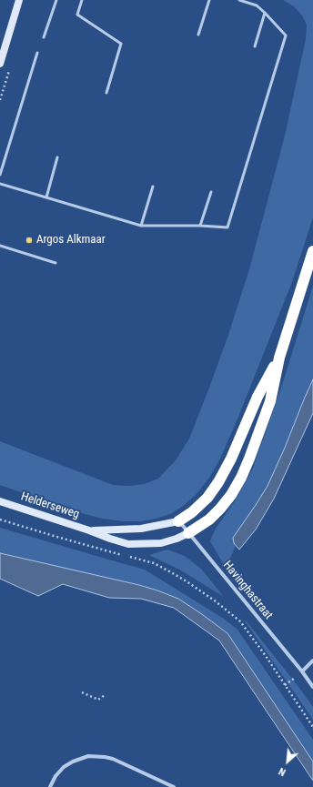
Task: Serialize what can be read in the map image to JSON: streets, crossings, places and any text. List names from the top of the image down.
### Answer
{
  "streets": {
    "main road": ["Helderseweg"],
    "street": ["Havinghastraat"]
  },
  "crossings": [
    ["Helderseweg", "Havinghastraat"]
  ],
  "places": ["Argos Alkmaar"],
  "north": "bottom left"
}
